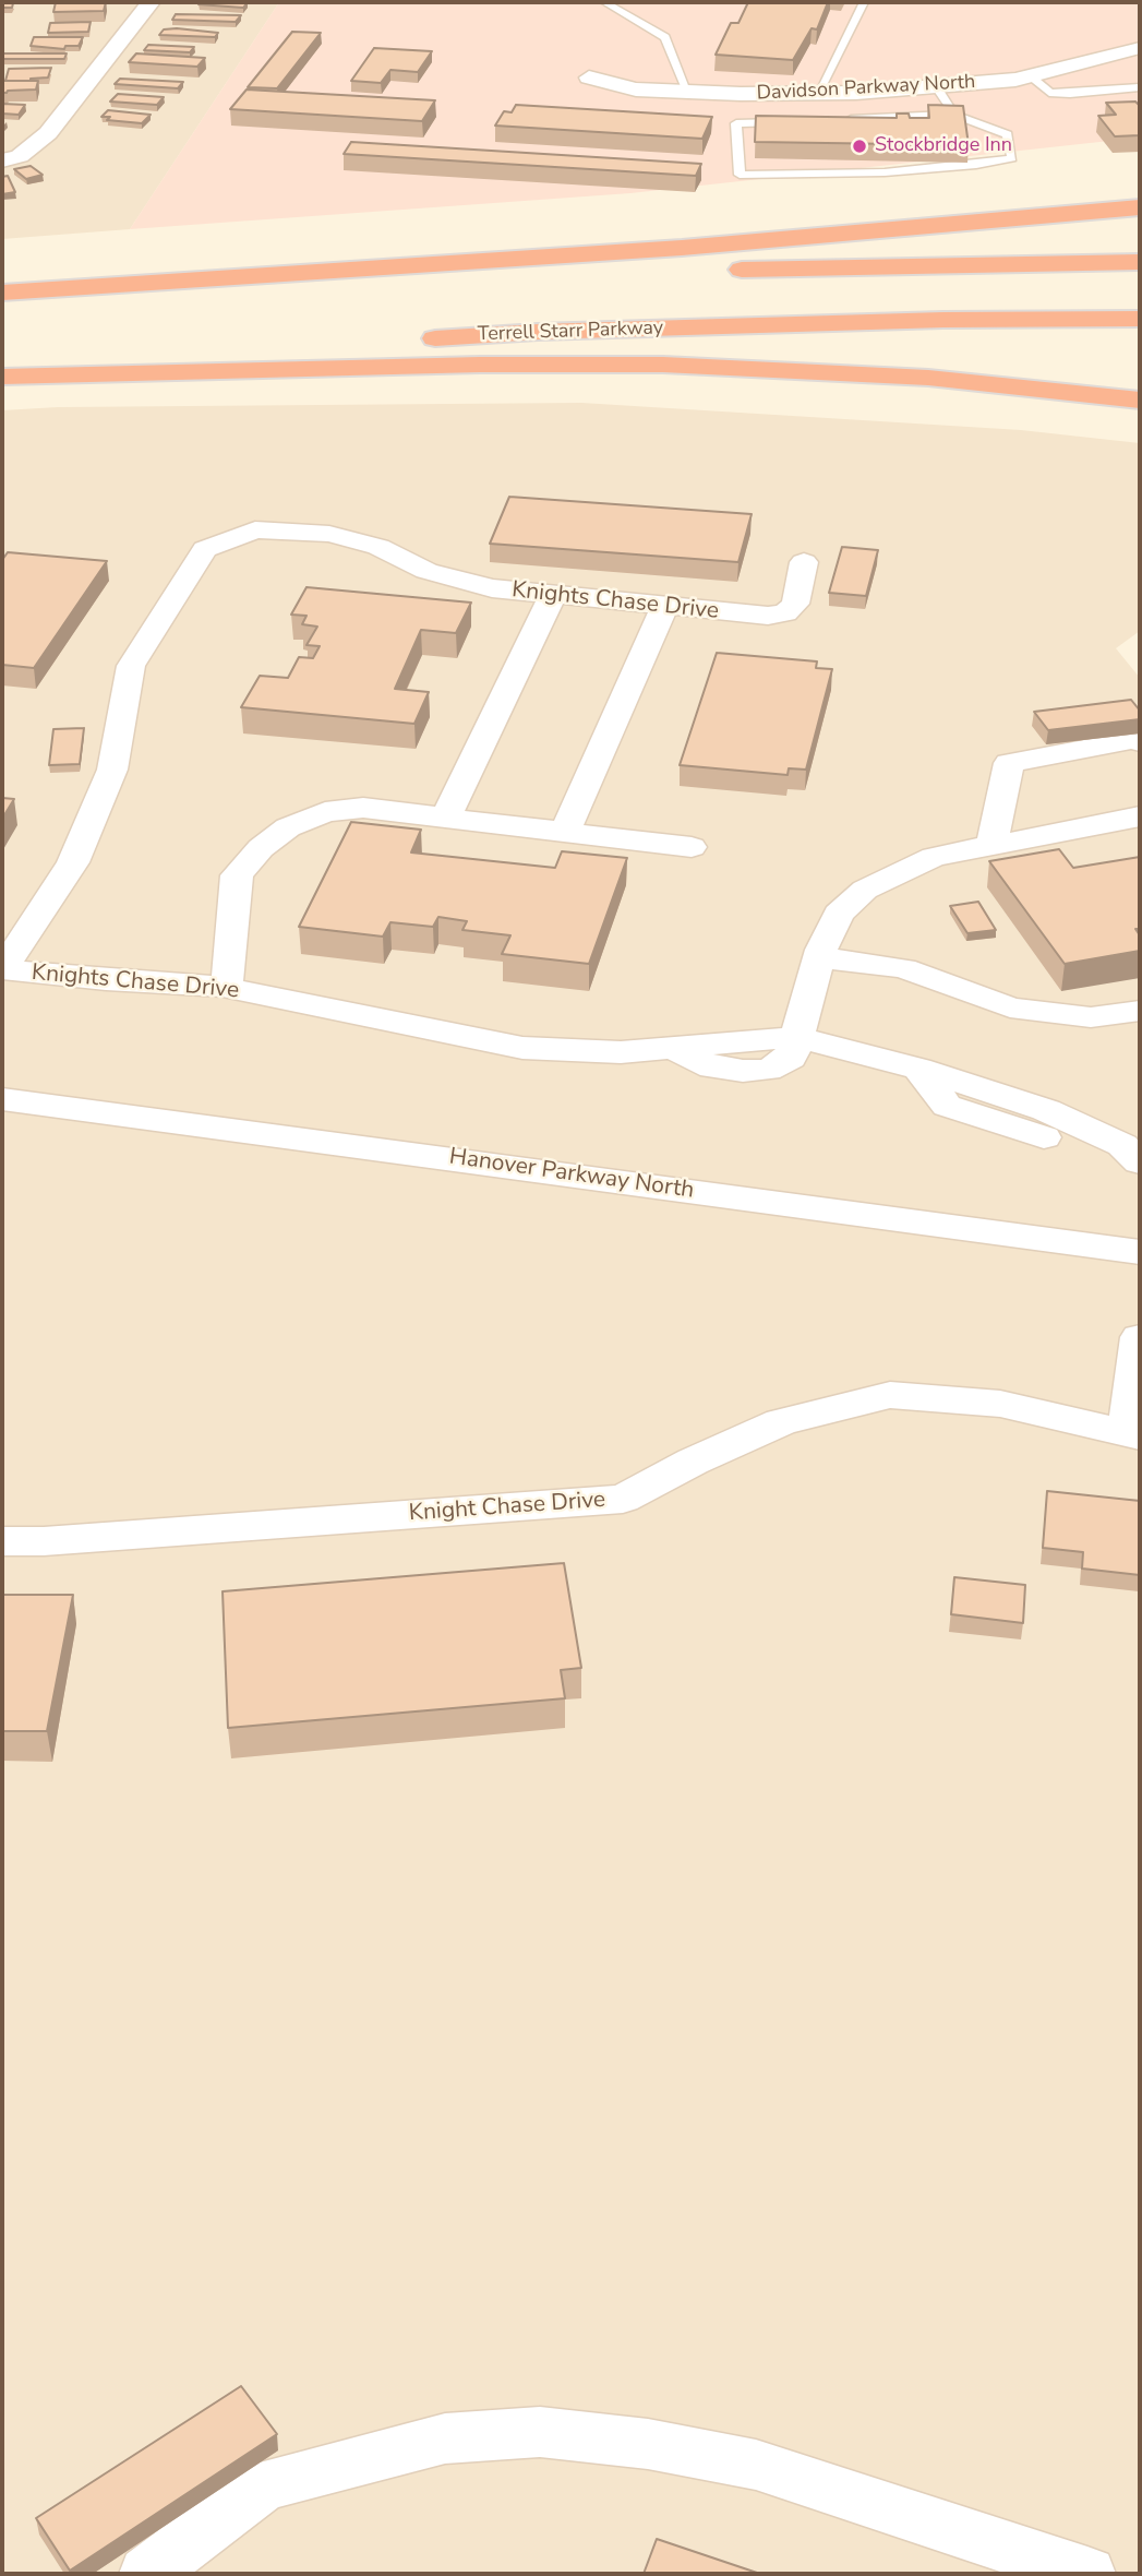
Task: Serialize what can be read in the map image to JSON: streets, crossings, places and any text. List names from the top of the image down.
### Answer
{
  "streets": {
    "highway": ["Terrell Starr Parkway"],
    "street": [
      "Davidson Parkway North",
      "Knights Chase Drive",
      "Hanover Parkway North",
      "Knight Chase Drive"
    ]
  },
  "places": ["Stockbridge Inn"]
}
